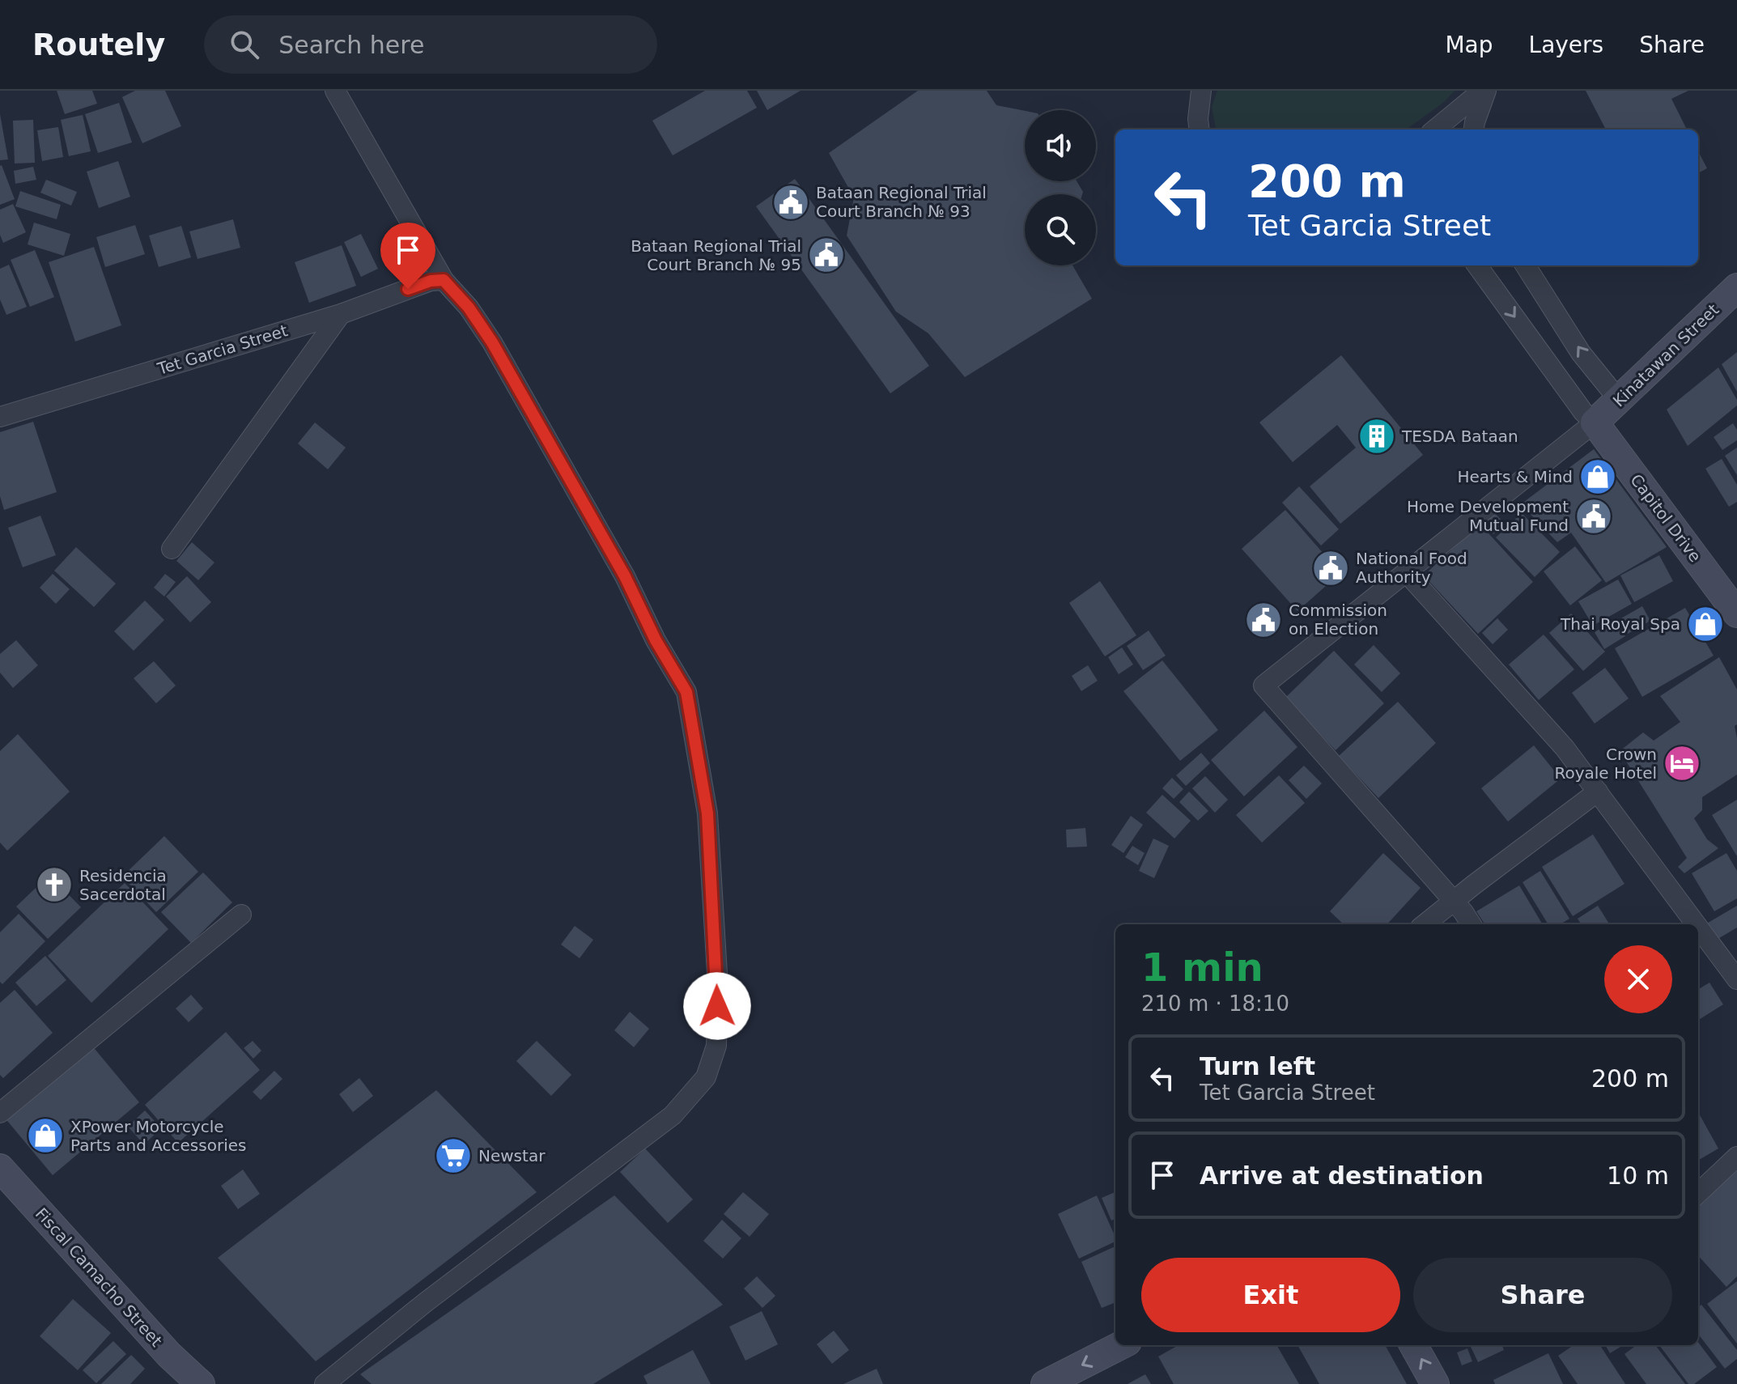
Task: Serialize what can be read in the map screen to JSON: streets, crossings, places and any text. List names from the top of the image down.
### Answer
{
  "streets": {
    "street": [
      "Tet Garcia Street",
      "Kinatawan Street",
      "Capitol Drive",
      "Fiscal Camacho Street"
    ]
  },
  "crossings": [
    ["Kinatawan Street", "Capitol Drive"]
  ],
  "places": {
    "public building": [
      "Bataan Regional Trial Court Branch № 93",
      "Bataan Regional Trial Court Branch № 95",
      "Home Development Mutual Fund",
      "National Food Authority",
      "Commission on Election"
    ],
    "building": ["TESDA Bataan"],
    "shop": ["Hearts & Mind", "Thai Royal Spa", "XPower Motorcycle Parts and Accessories"],
    "hotel": ["Crown Royale Hotel"],
    "church": ["Residencia Sacerdotal"],
    "supermarket": ["Newstar"]
  },
  "page": {
    "header": "Routely",
    "search": "Search here",
    "nav": ["Map", "Layers", "Share"],
    "turn": ["200 m", "Tet Garcia Street"],
    "heading": ["1 min", "210 m · 18:10"],
    "list": [
      {
        "name": "Turn left",
        "note": "Tet Garcia Street",
        "value": "200 m"
      },
      {
        "name": "Arrive at destination",
        "value": "10 m"
      }
    ],
    "buttons": ["Exit", "Share"]
  }
}
